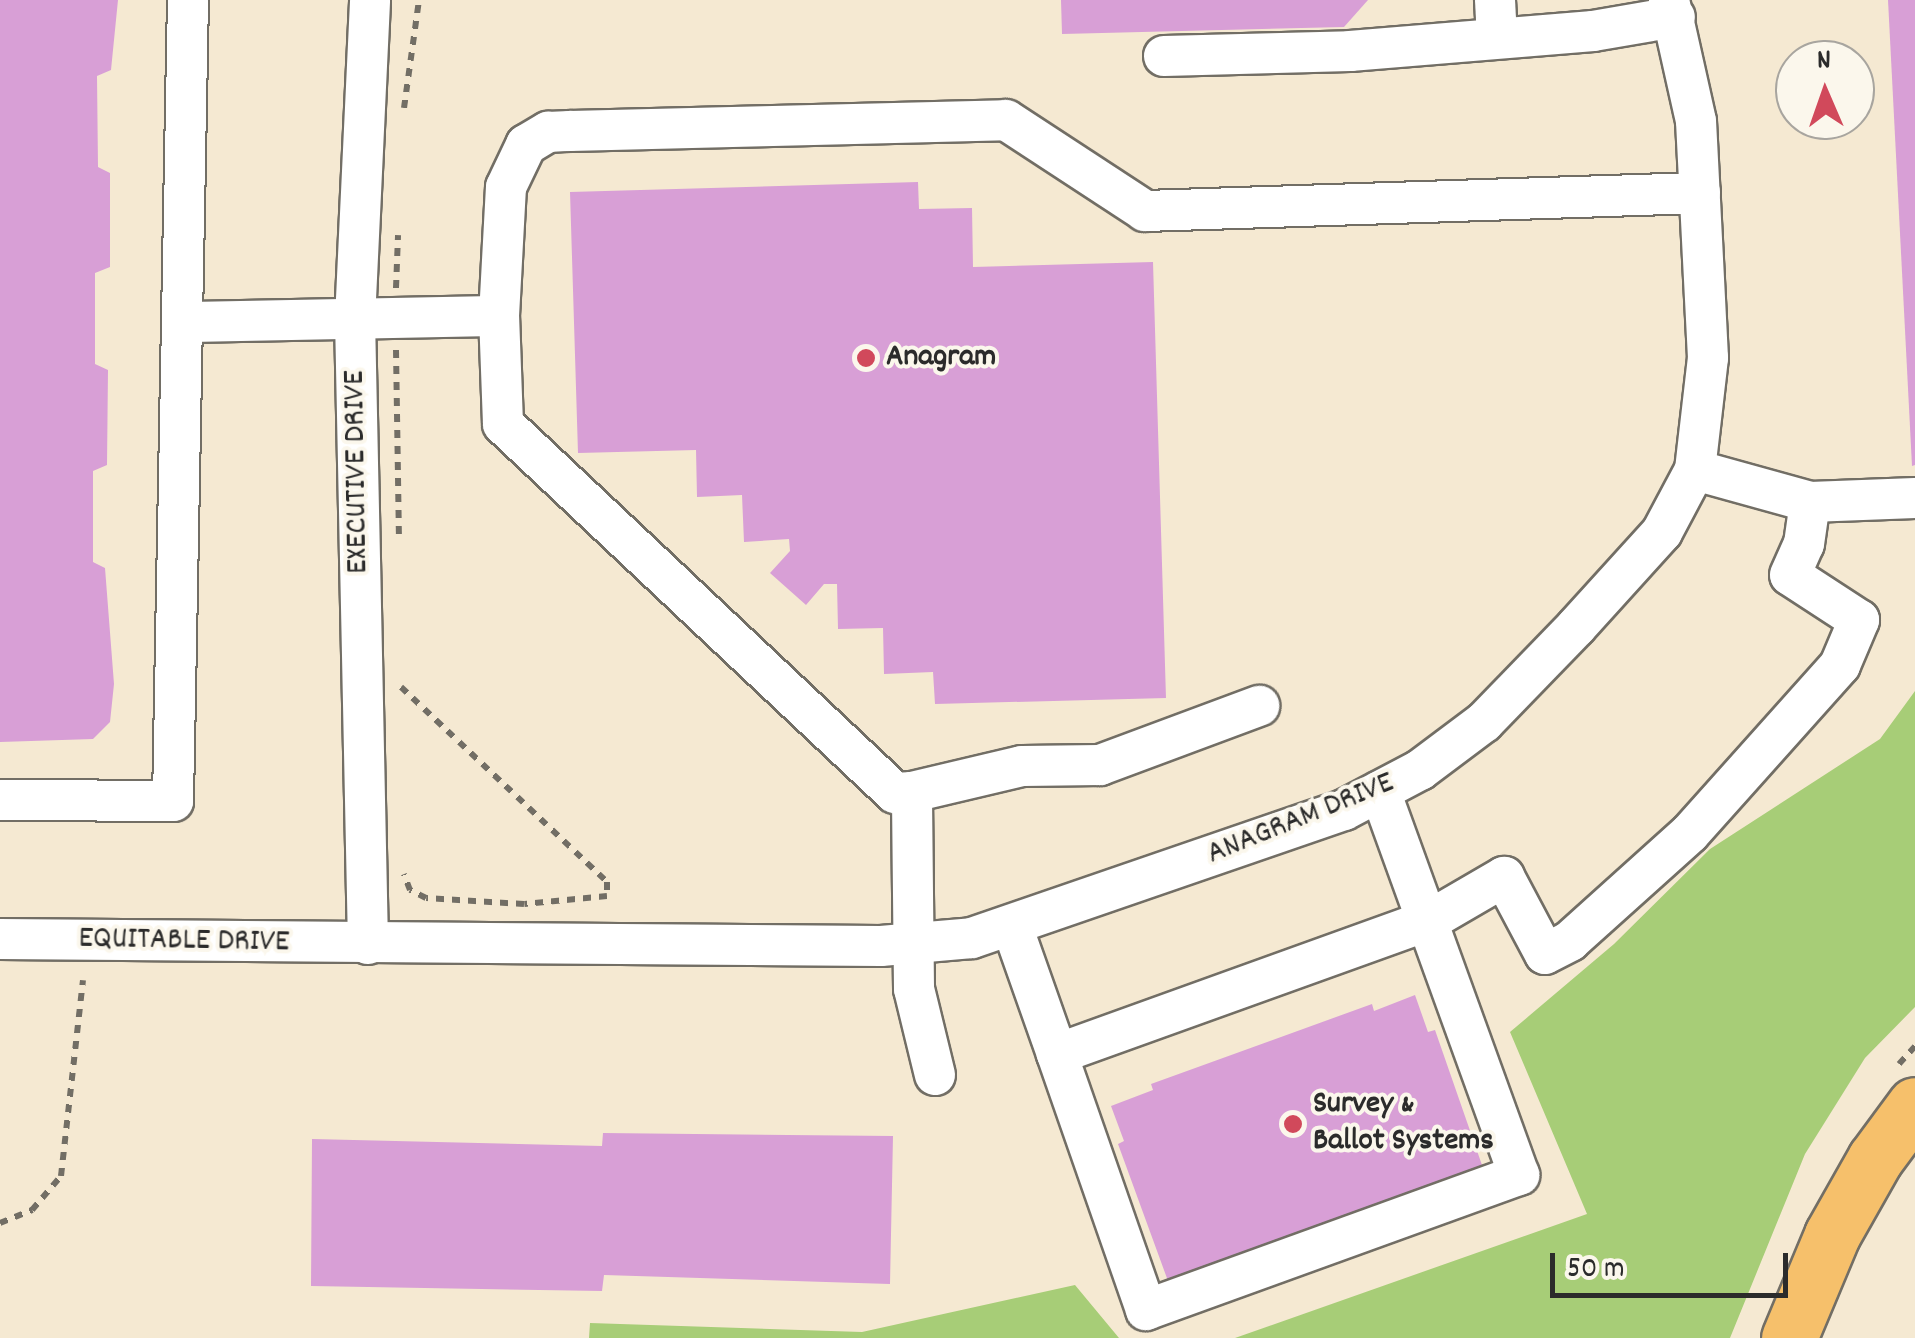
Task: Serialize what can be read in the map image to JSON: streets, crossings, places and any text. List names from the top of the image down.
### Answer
{
  "streets": {
    "street": ["EXECUTIVE DRIVE", "ANAGRAM DRIVE", "EQUITABLE DRIVE"]
  },
  "crossings": [
    ["EXECUTIVE DRIVE", "ANAGRAM DRIVE"],
    ["EXECUTIVE DRIVE", "EQUITABLE DRIVE"],
    ["ANAGRAM DRIVE", "EQUITABLE DRIVE"]
  ],
  "places": ["Anagram", "Survey & Ballot Systems"],
  "scale_bar": "50 m",
  "north": "top"
}
